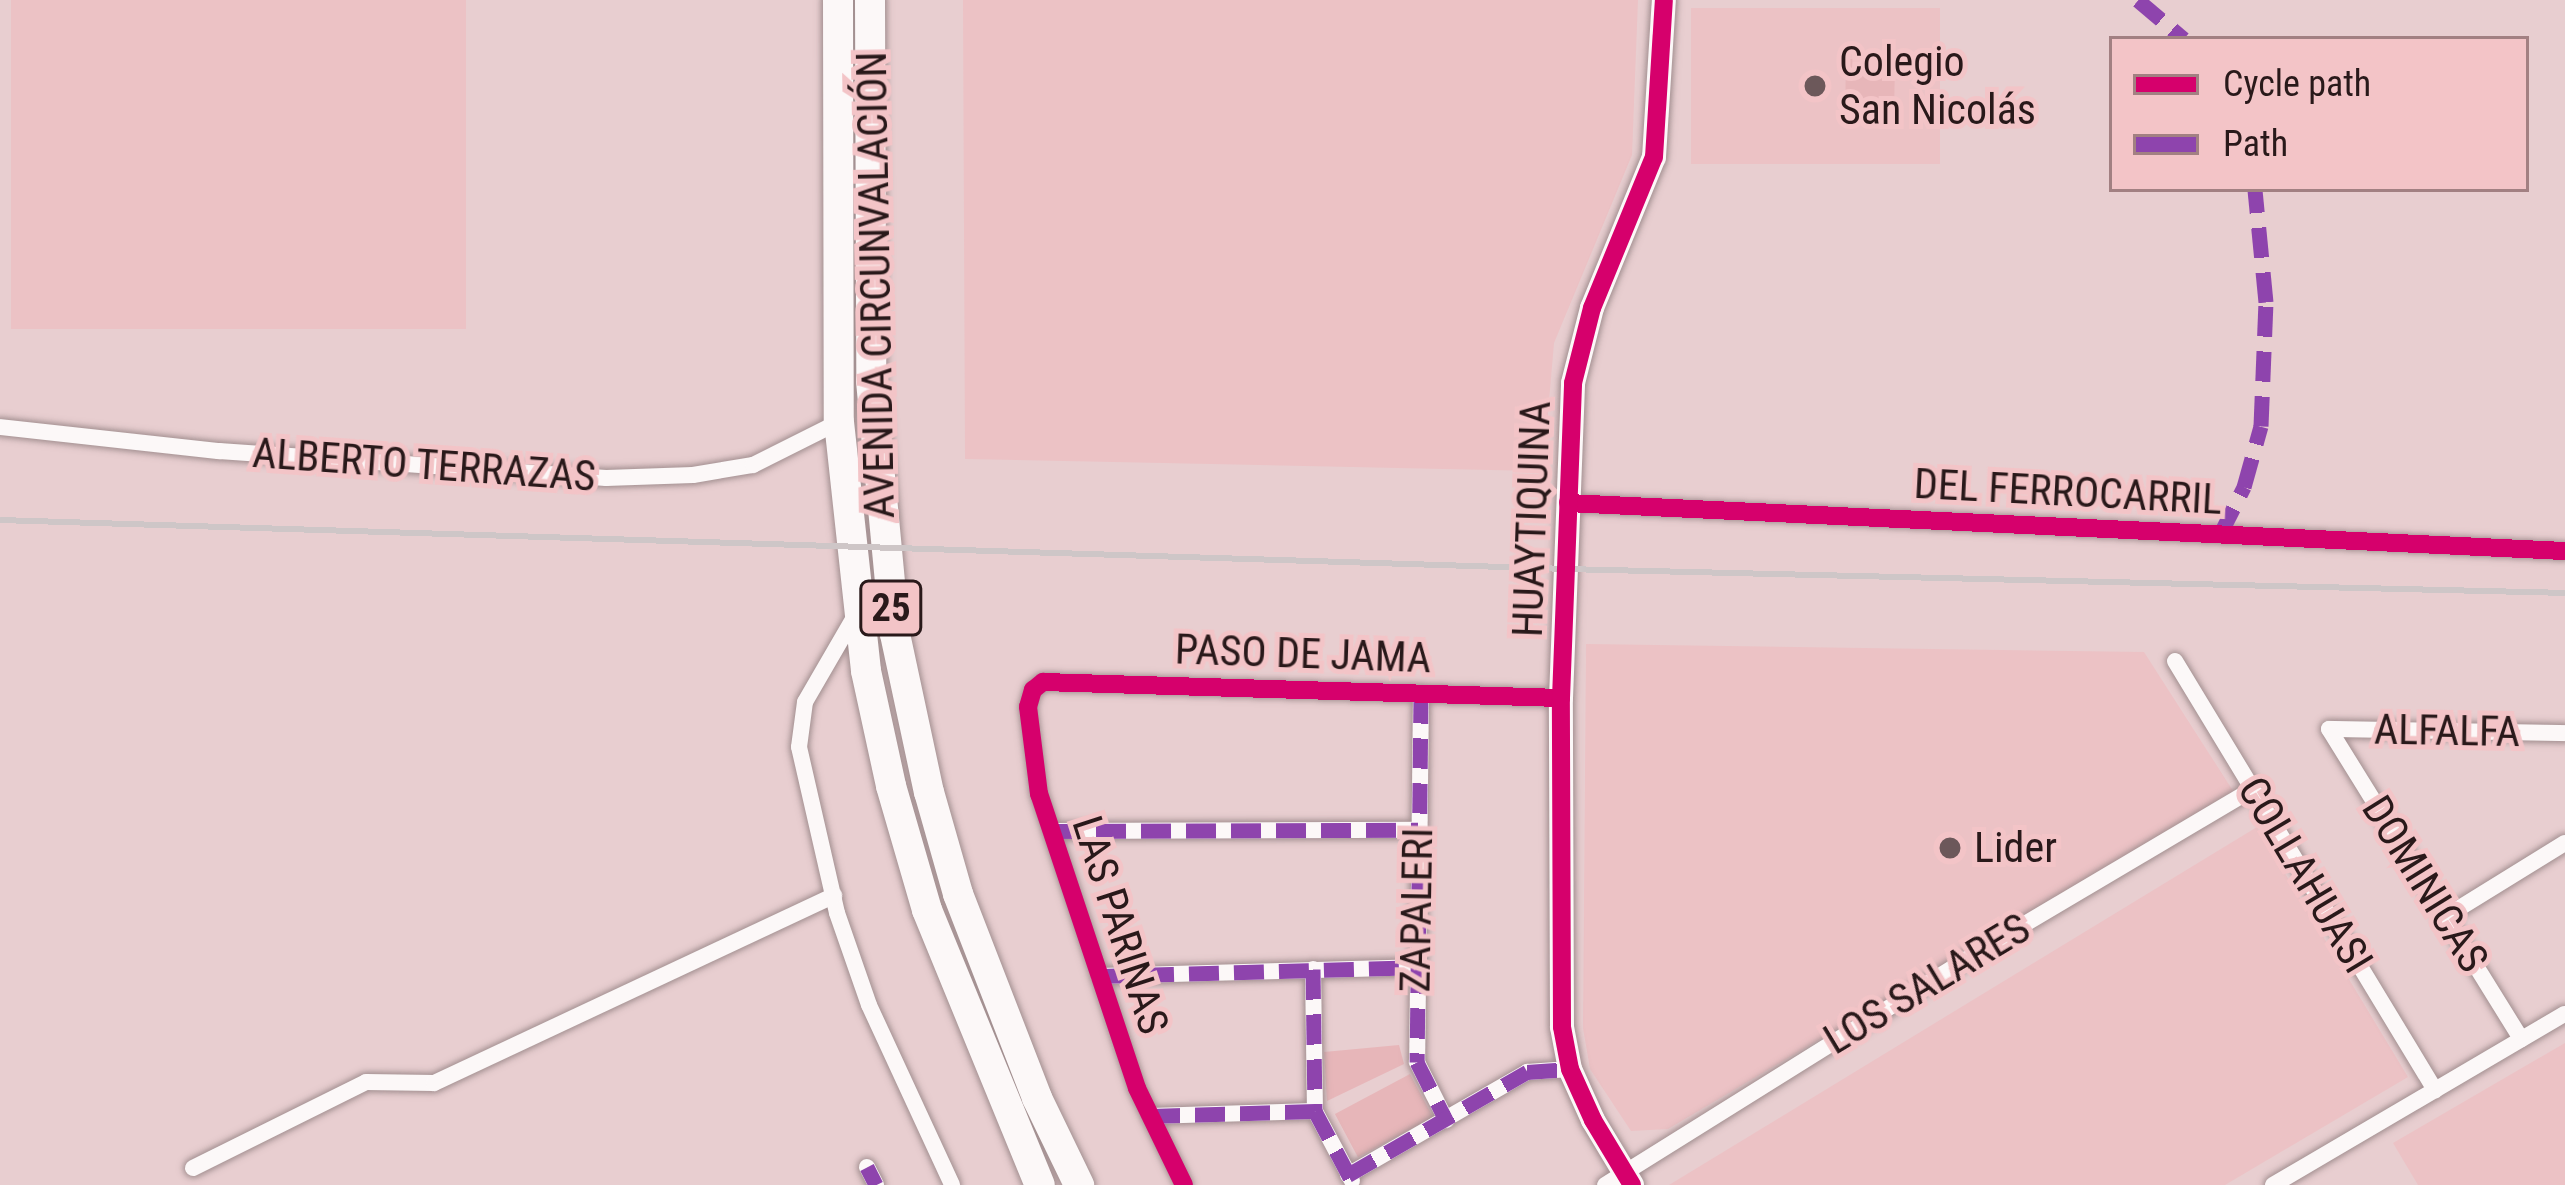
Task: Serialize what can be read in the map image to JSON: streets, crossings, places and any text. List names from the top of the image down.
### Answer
{
  "streets": {
    "highway": ["AVENIDA CIRCUNVALACIÓN", "25"],
    "street": [
      "ALBERTO TERRAZAS",
      "DEL FERROCARRIL",
      "HUAYTIQUINA",
      "PASO DE JAMA",
      "ALFALFA",
      "COLLAHUASI",
      "DOMINICAS",
      "ZAPALERI",
      "LAS PARINAS",
      "LOS SALARES"
    ]
  },
  "crossings": [
    ["AVENIDA CIRCUNVALACIÓN", "ALBERTO TERRAZAS"],
    ["DEL FERROCARRIL", "HUAYTIQUINA"],
    ["HUAYTIQUINA", "PASO DE JAMA"],
    ["HUAYTIQUINA", "LOS SALARES"],
    ["PASO DE JAMA", "ZAPALERI"],
    ["PASO DE JAMA", "LAS PARINAS"],
    ["ALFALFA", "DOMINICAS"],
    ["COLLAHUASI", "LOS SALARES"]
  ],
  "places": ["Colegio San Nicolás", "Lider"],
  "legend": ["Cycle path", "Path"]
}
